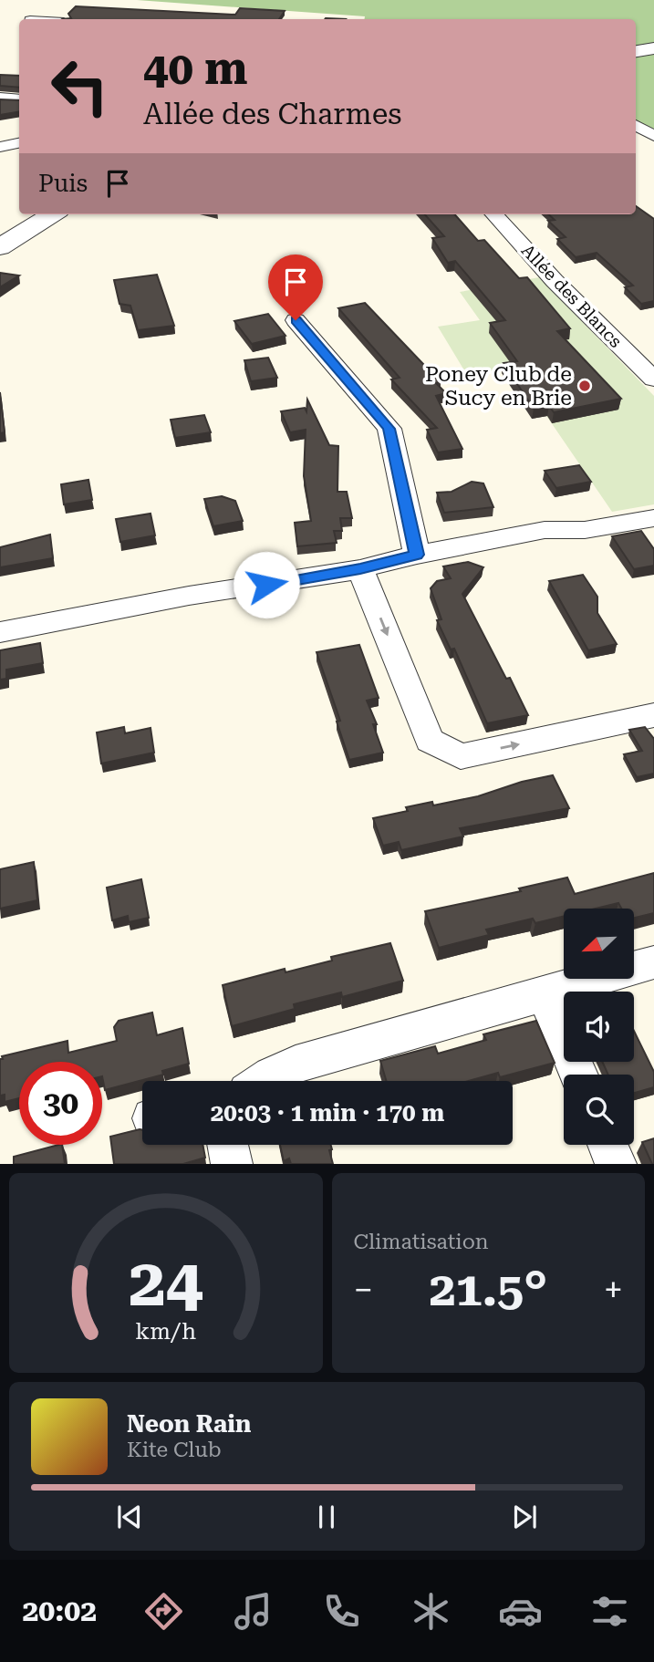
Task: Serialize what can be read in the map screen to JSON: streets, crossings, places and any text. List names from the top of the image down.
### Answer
{
  "streets": {
    "street": ["Allée des Blancs"]
  },
  "places": ["Poney Club de Sucy en Brie"],
  "north": "bottom left",
  "page": {
    "turn": ["40 m", "Allée des Charmes"],
    "then": "Puis",
    "limit": "30",
    "trip": "20:03 · 1 min · 170 m",
    "tile": "Climatisation",
    "heat": ["−", "21.5°", "+"],
    "song": ["Neon Rain", "Kite Club"],
    "tabs": "20:02",
    "gauge": ["24", "km/h"]
  }
}
